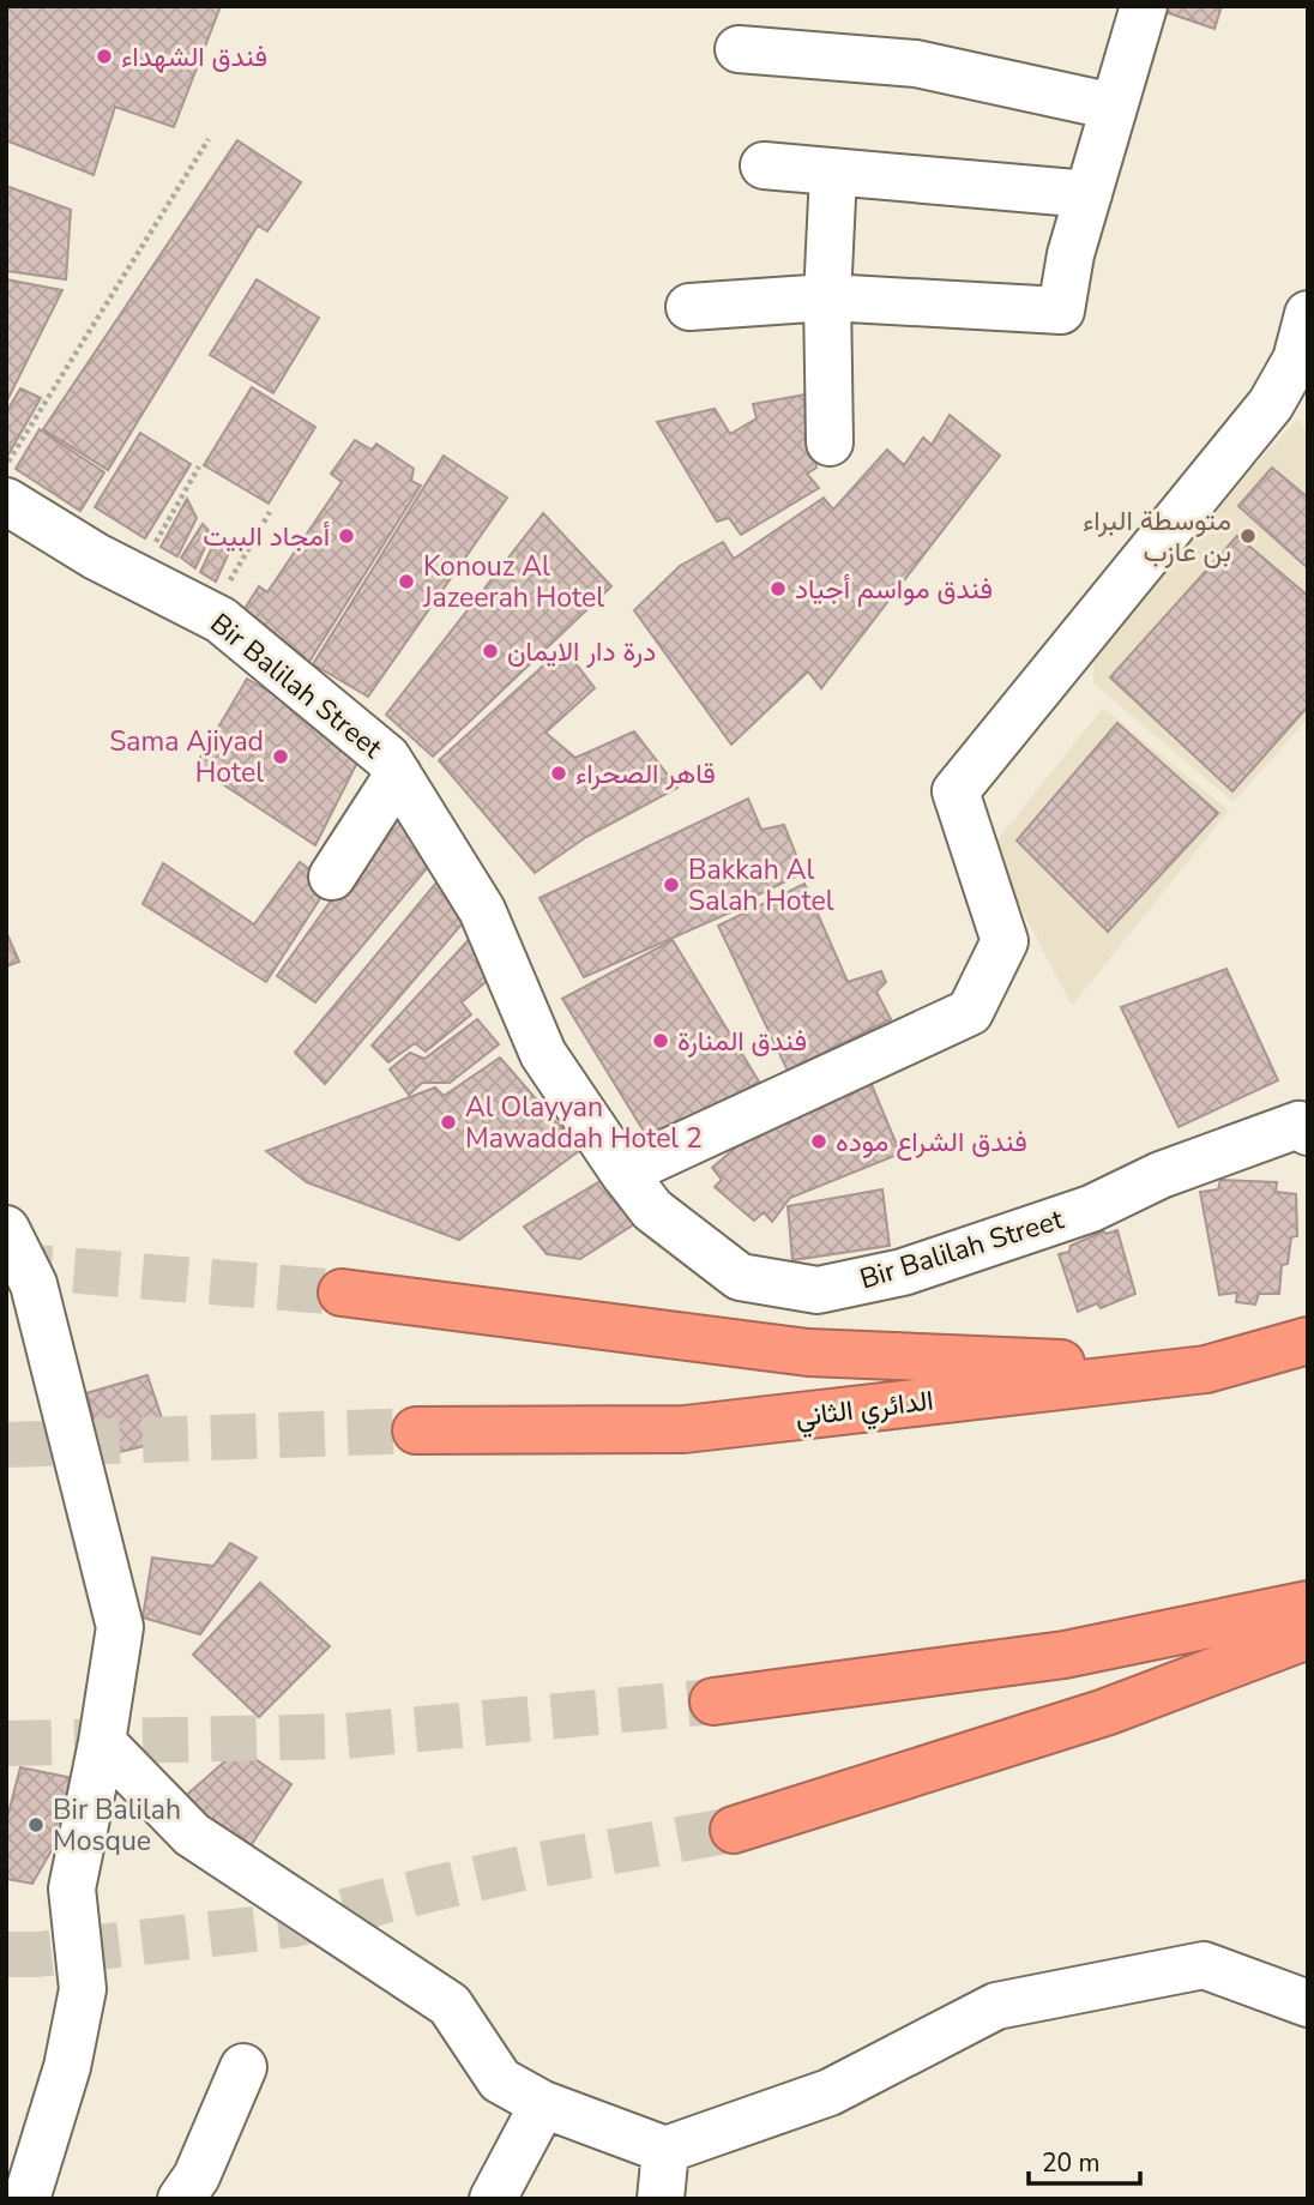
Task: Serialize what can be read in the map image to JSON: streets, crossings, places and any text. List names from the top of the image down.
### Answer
{
  "streets": {
    "highway": ["الدائري الثاني"],
    "street": ["Bir Balilah Street"]
  },
  "places": [
    "فندق الشهداء",
    "أمجاد البيت",
    "متوسطة البراء بن عازب",
    "Konouz Al Jazeerah Hotel",
    "فندق مواسم أجياد",
    "درة دار الايمان",
    "Sama Ajiyad Hotel",
    "قاهر الصحراء",
    "Bakkah Al Salah Hotel",
    "فندق المنارة",
    "Al Olayyan Mawaddah Hotel 2",
    "فندق الشراع موده",
    "Bir Balilah Mosque"
  ],
  "scale_bar": "20 m"
}
